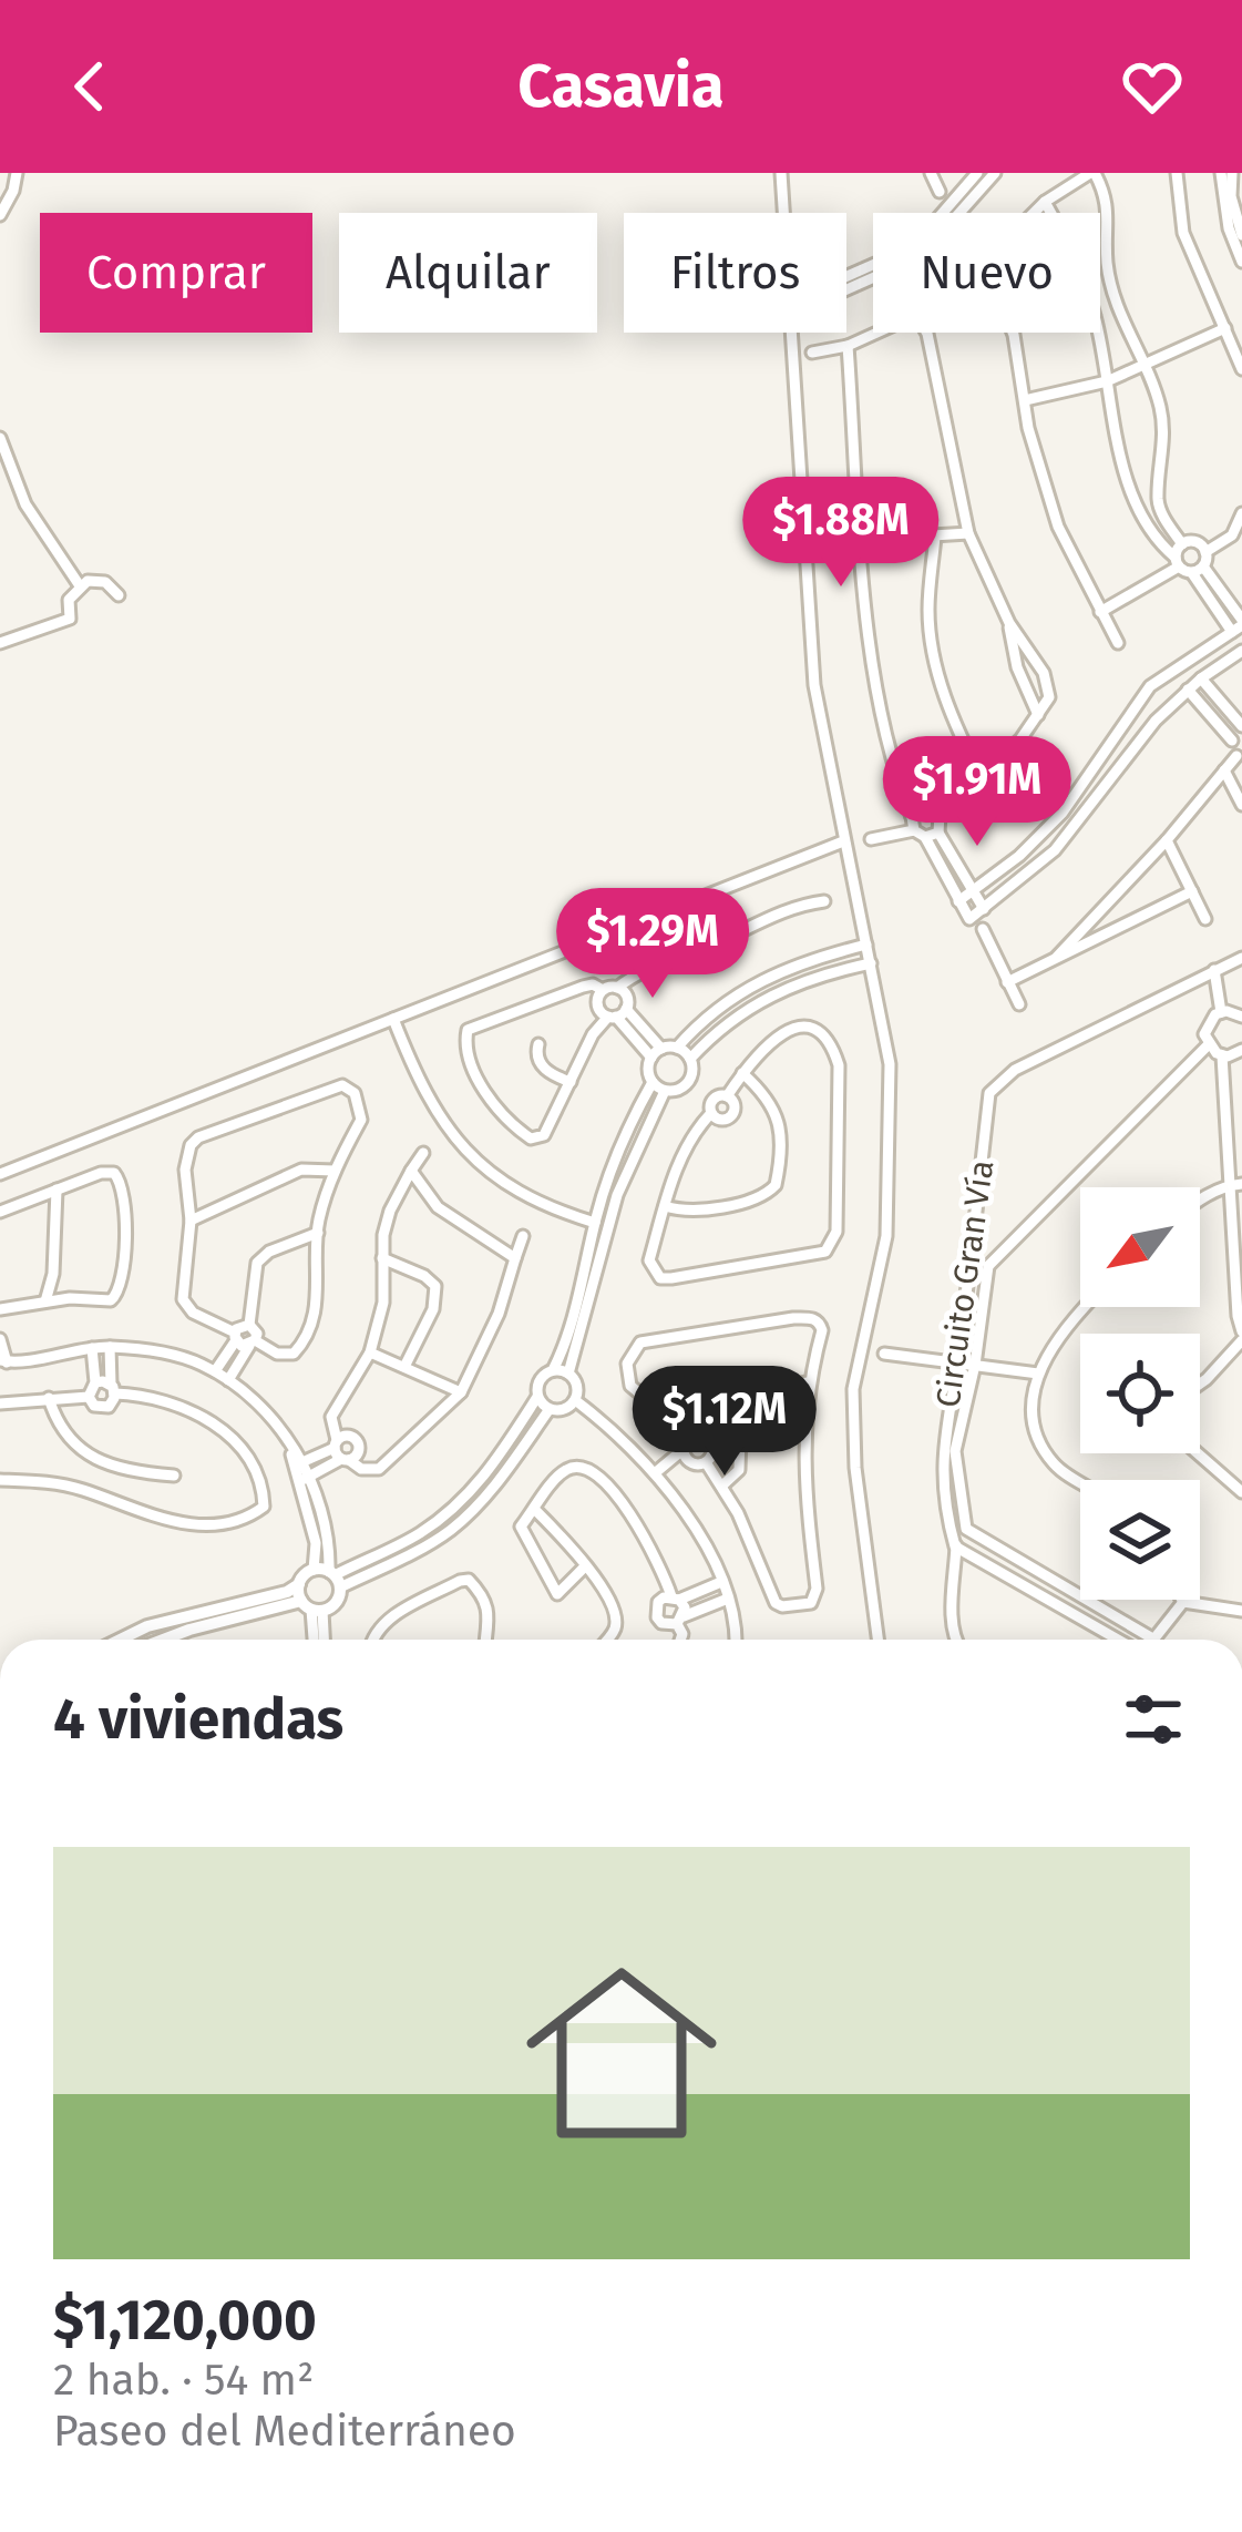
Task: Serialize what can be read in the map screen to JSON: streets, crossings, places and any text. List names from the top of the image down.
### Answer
{
  "streets": {
    "street": ["Circuito Gran Vía"]
  },
  "north": "bottom left",
  "page": {
    "header": "Casavia",
    "chip": [
      "Comprar",
      "Alquilar",
      "Filtros",
      "Nuevo"
    ],
    "price": [
      "$1.88M",
      "$1.91M",
      "$1.29M",
      "$1.12M"
    ],
    "heading": "4 viviendas",
    "list": [
      {
        "name": "$1,120,000",
        "note": "2 hab. · 54 m² · Paseo del Mediterráneo"
      }
    ]
  }
}
